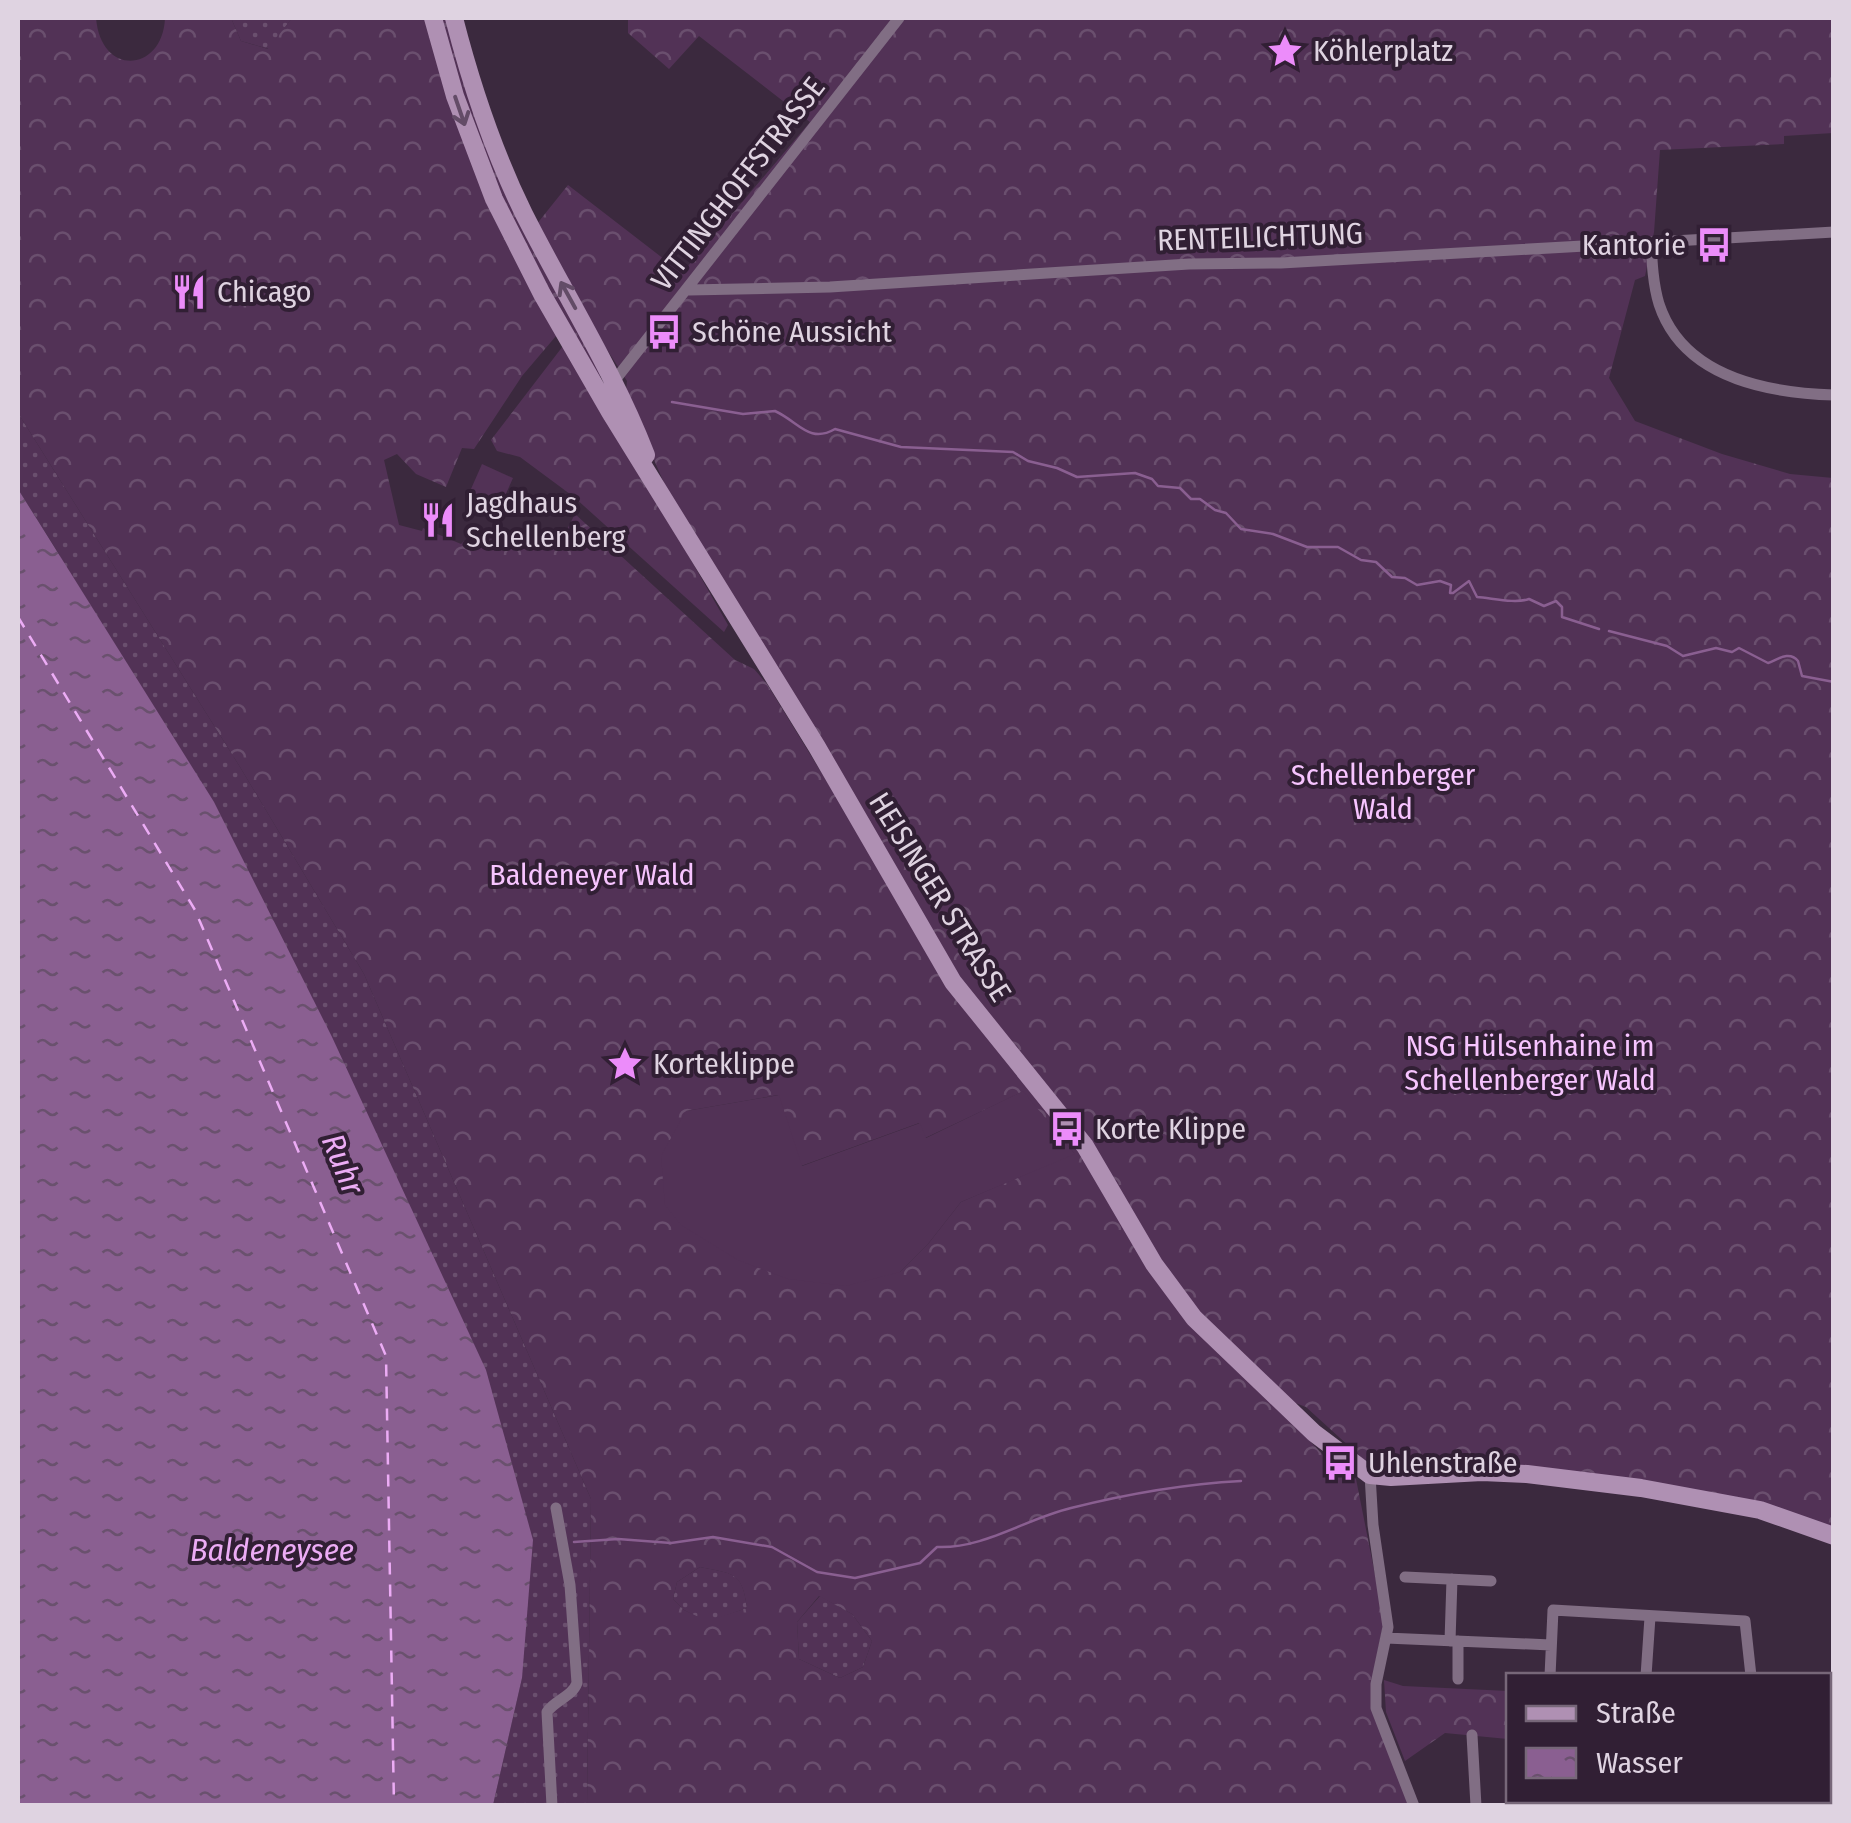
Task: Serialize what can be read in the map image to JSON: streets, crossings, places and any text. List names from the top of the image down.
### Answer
{
  "streets": {
    "main road": ["HEISINGER STRASSE"],
    "street": ["VITTINGHOFFSTRASSE", "RENTEILICHTUNG"]
  },
  "crossings": [
    ["VITTINGHOFFSTRASSE", "RENTEILICHTUNG"],
    ["VITTINGHOFFSTRASSE", "HEISINGER STRASSE"]
  ],
  "water": ["Ruhr", "Baldeneysee"],
  "parks": ["Schellenberger Wald", "Baldeneyer Wald", "NSG Hülsenhaine im Schellenberger Wald"],
  "places": {
    "place": ["Köhlerplatz", "Korteklippe"],
    "bus stop": [
      "Kantorie",
      "Schöne Aussicht",
      "Korte Klippe",
      "Uhlenstraße"
    ],
    "restaurant": ["Chicago", "Jagdhaus Schellenberg"]
  },
  "legend": ["Straße", "Wasser"]
}
